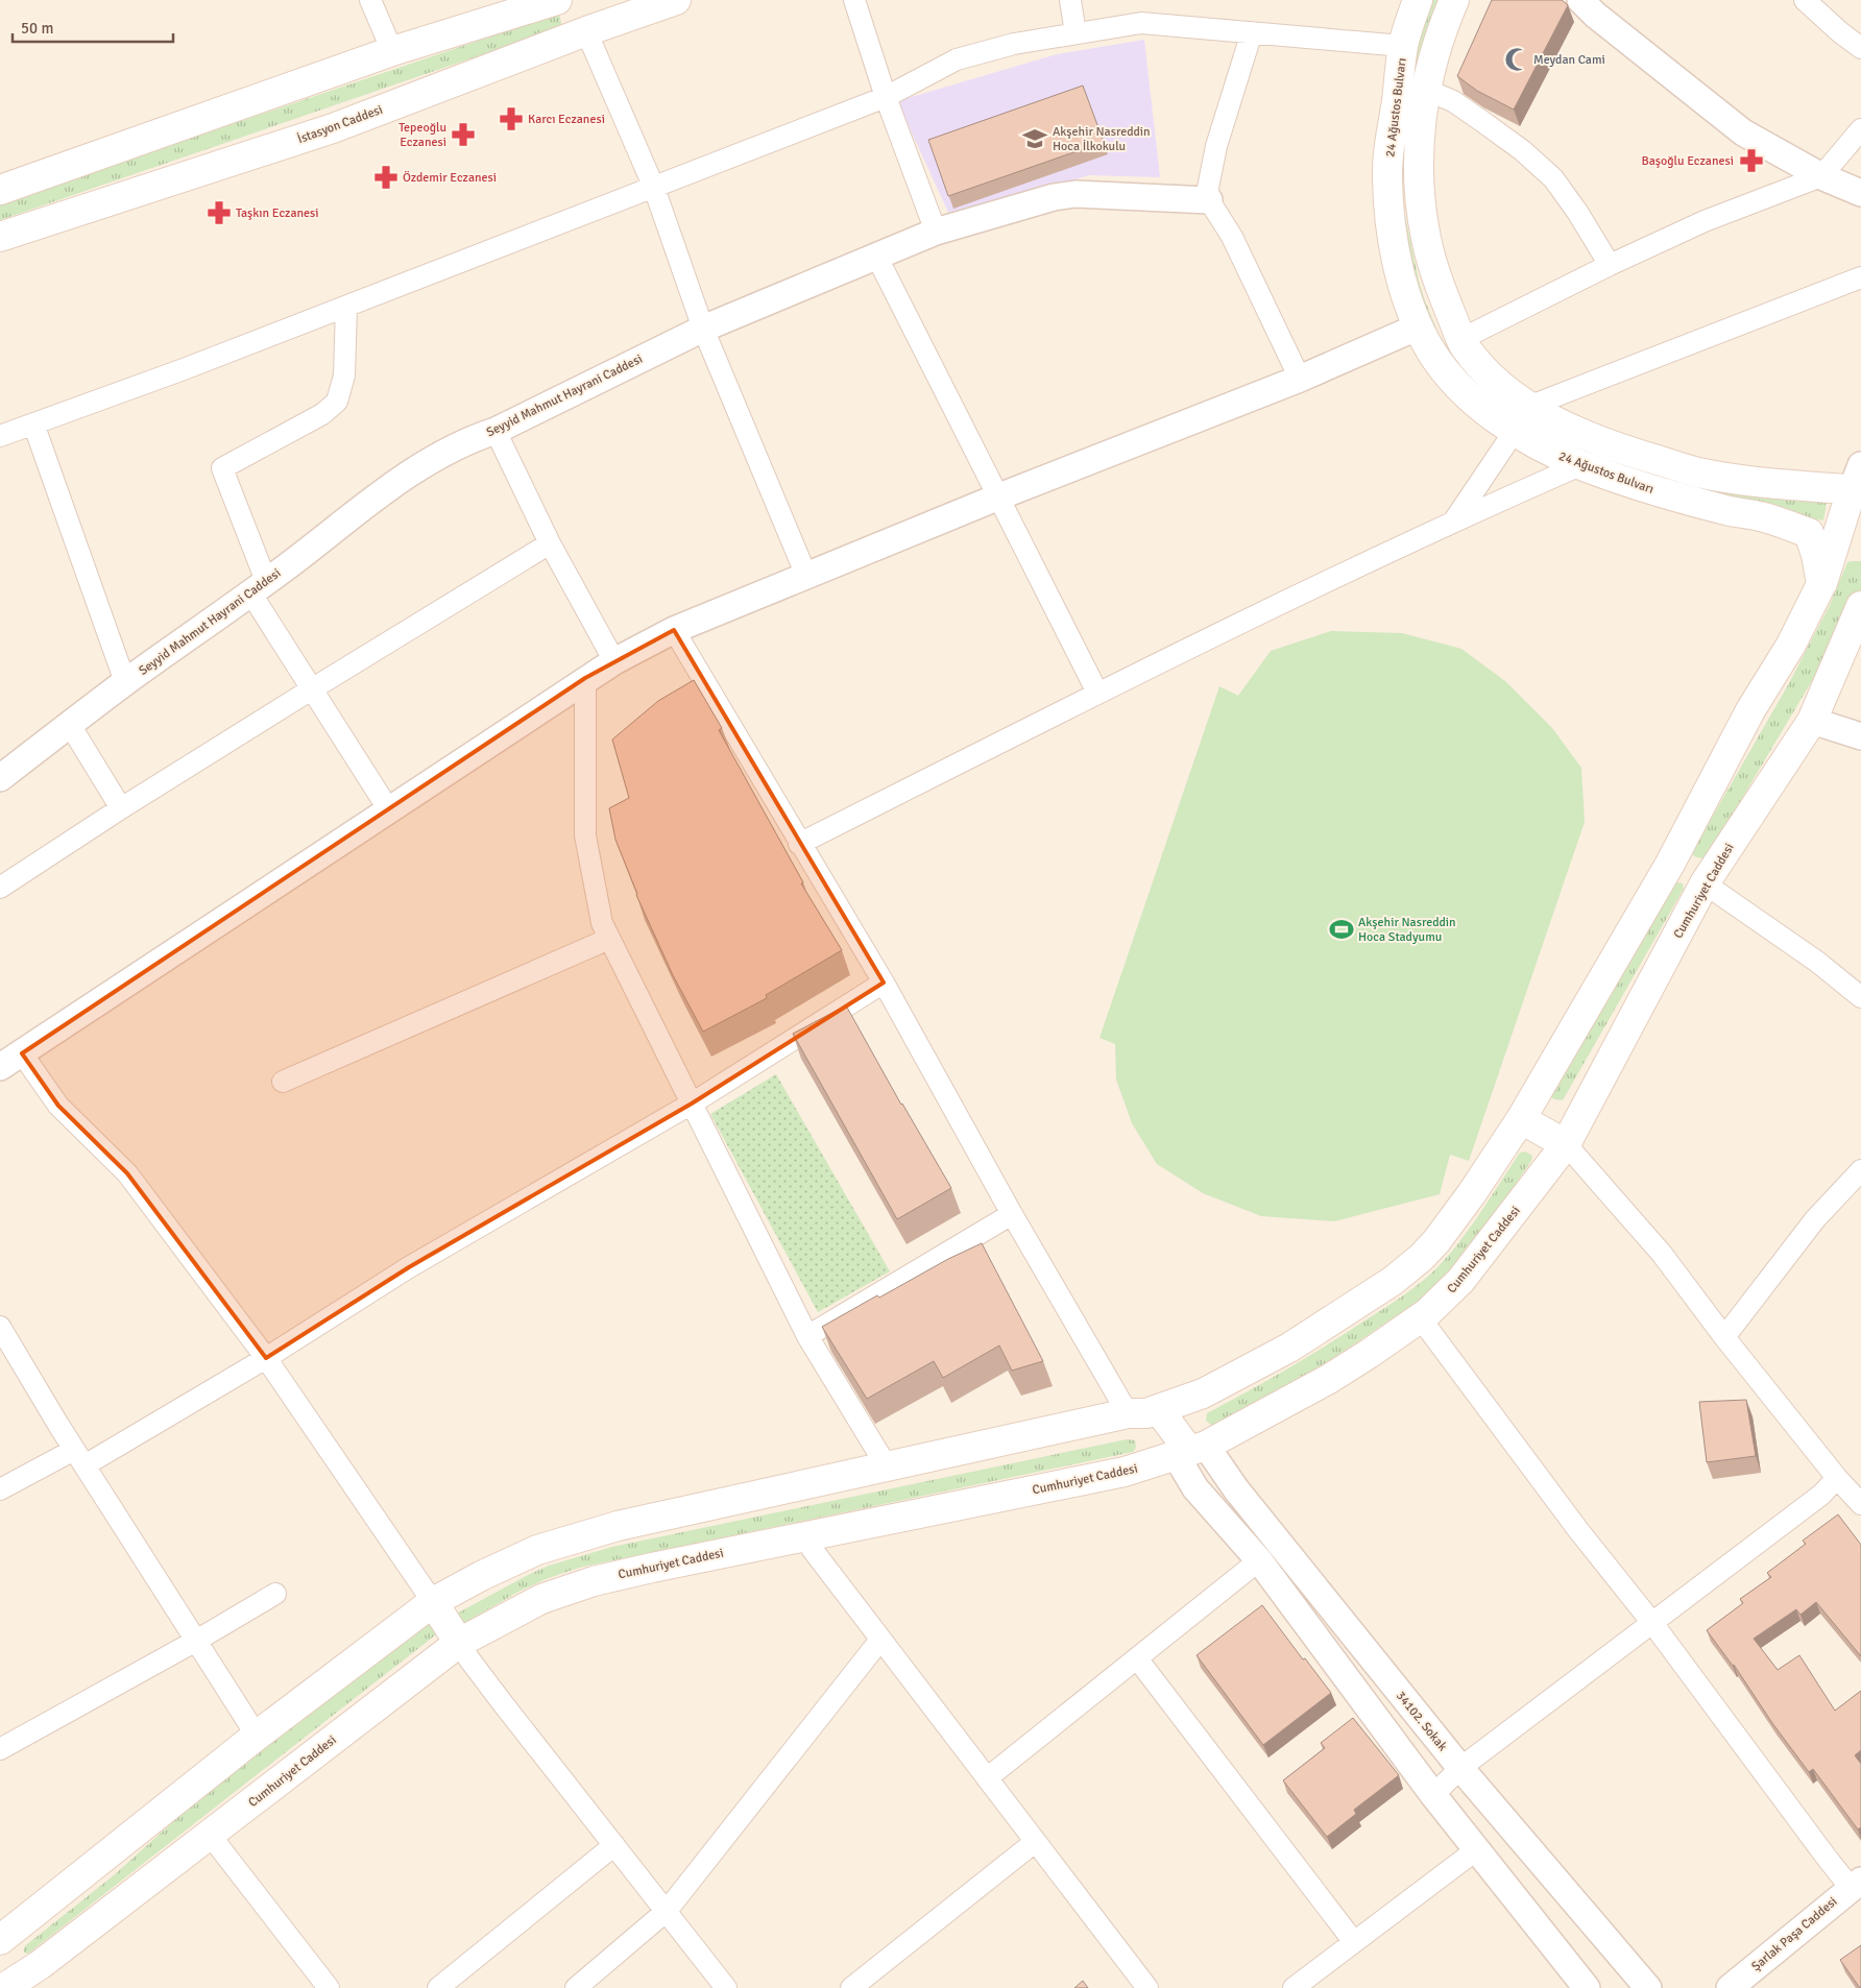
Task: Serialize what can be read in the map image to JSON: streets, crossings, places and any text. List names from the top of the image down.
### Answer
{
  "streets": {
    "main road": ["24 Ağustos Bulvarı", "İstasyon Caddesi", "Cumhuriyet Caddesi"],
    "street": ["Seyyid Mahmut Hayrani Caddesi", "34102. Sokak", "Şarlak Paşa Caddesi"]
  },
  "crossings": [
    ["Cumhuriyet Caddesi", "34102. Sokak"]
  ],
  "places": {
    "mosque": ["Meydan Cami"],
    "pharmacy": [
      "Karcı Eczanesi",
      "Tepeoğlu Eczanesi",
      "Başoğlu Eczanesi",
      "Özdemir Eczanesi",
      "Taşkın Eczanesi"
    ],
    "school or university": ["Akşehir Nasreddin Hoca İlkokulu"],
    "sports": ["Akşehir Nasreddin Hoca Stadyumu"]
  },
  "scale_bar": "50 m"
}
